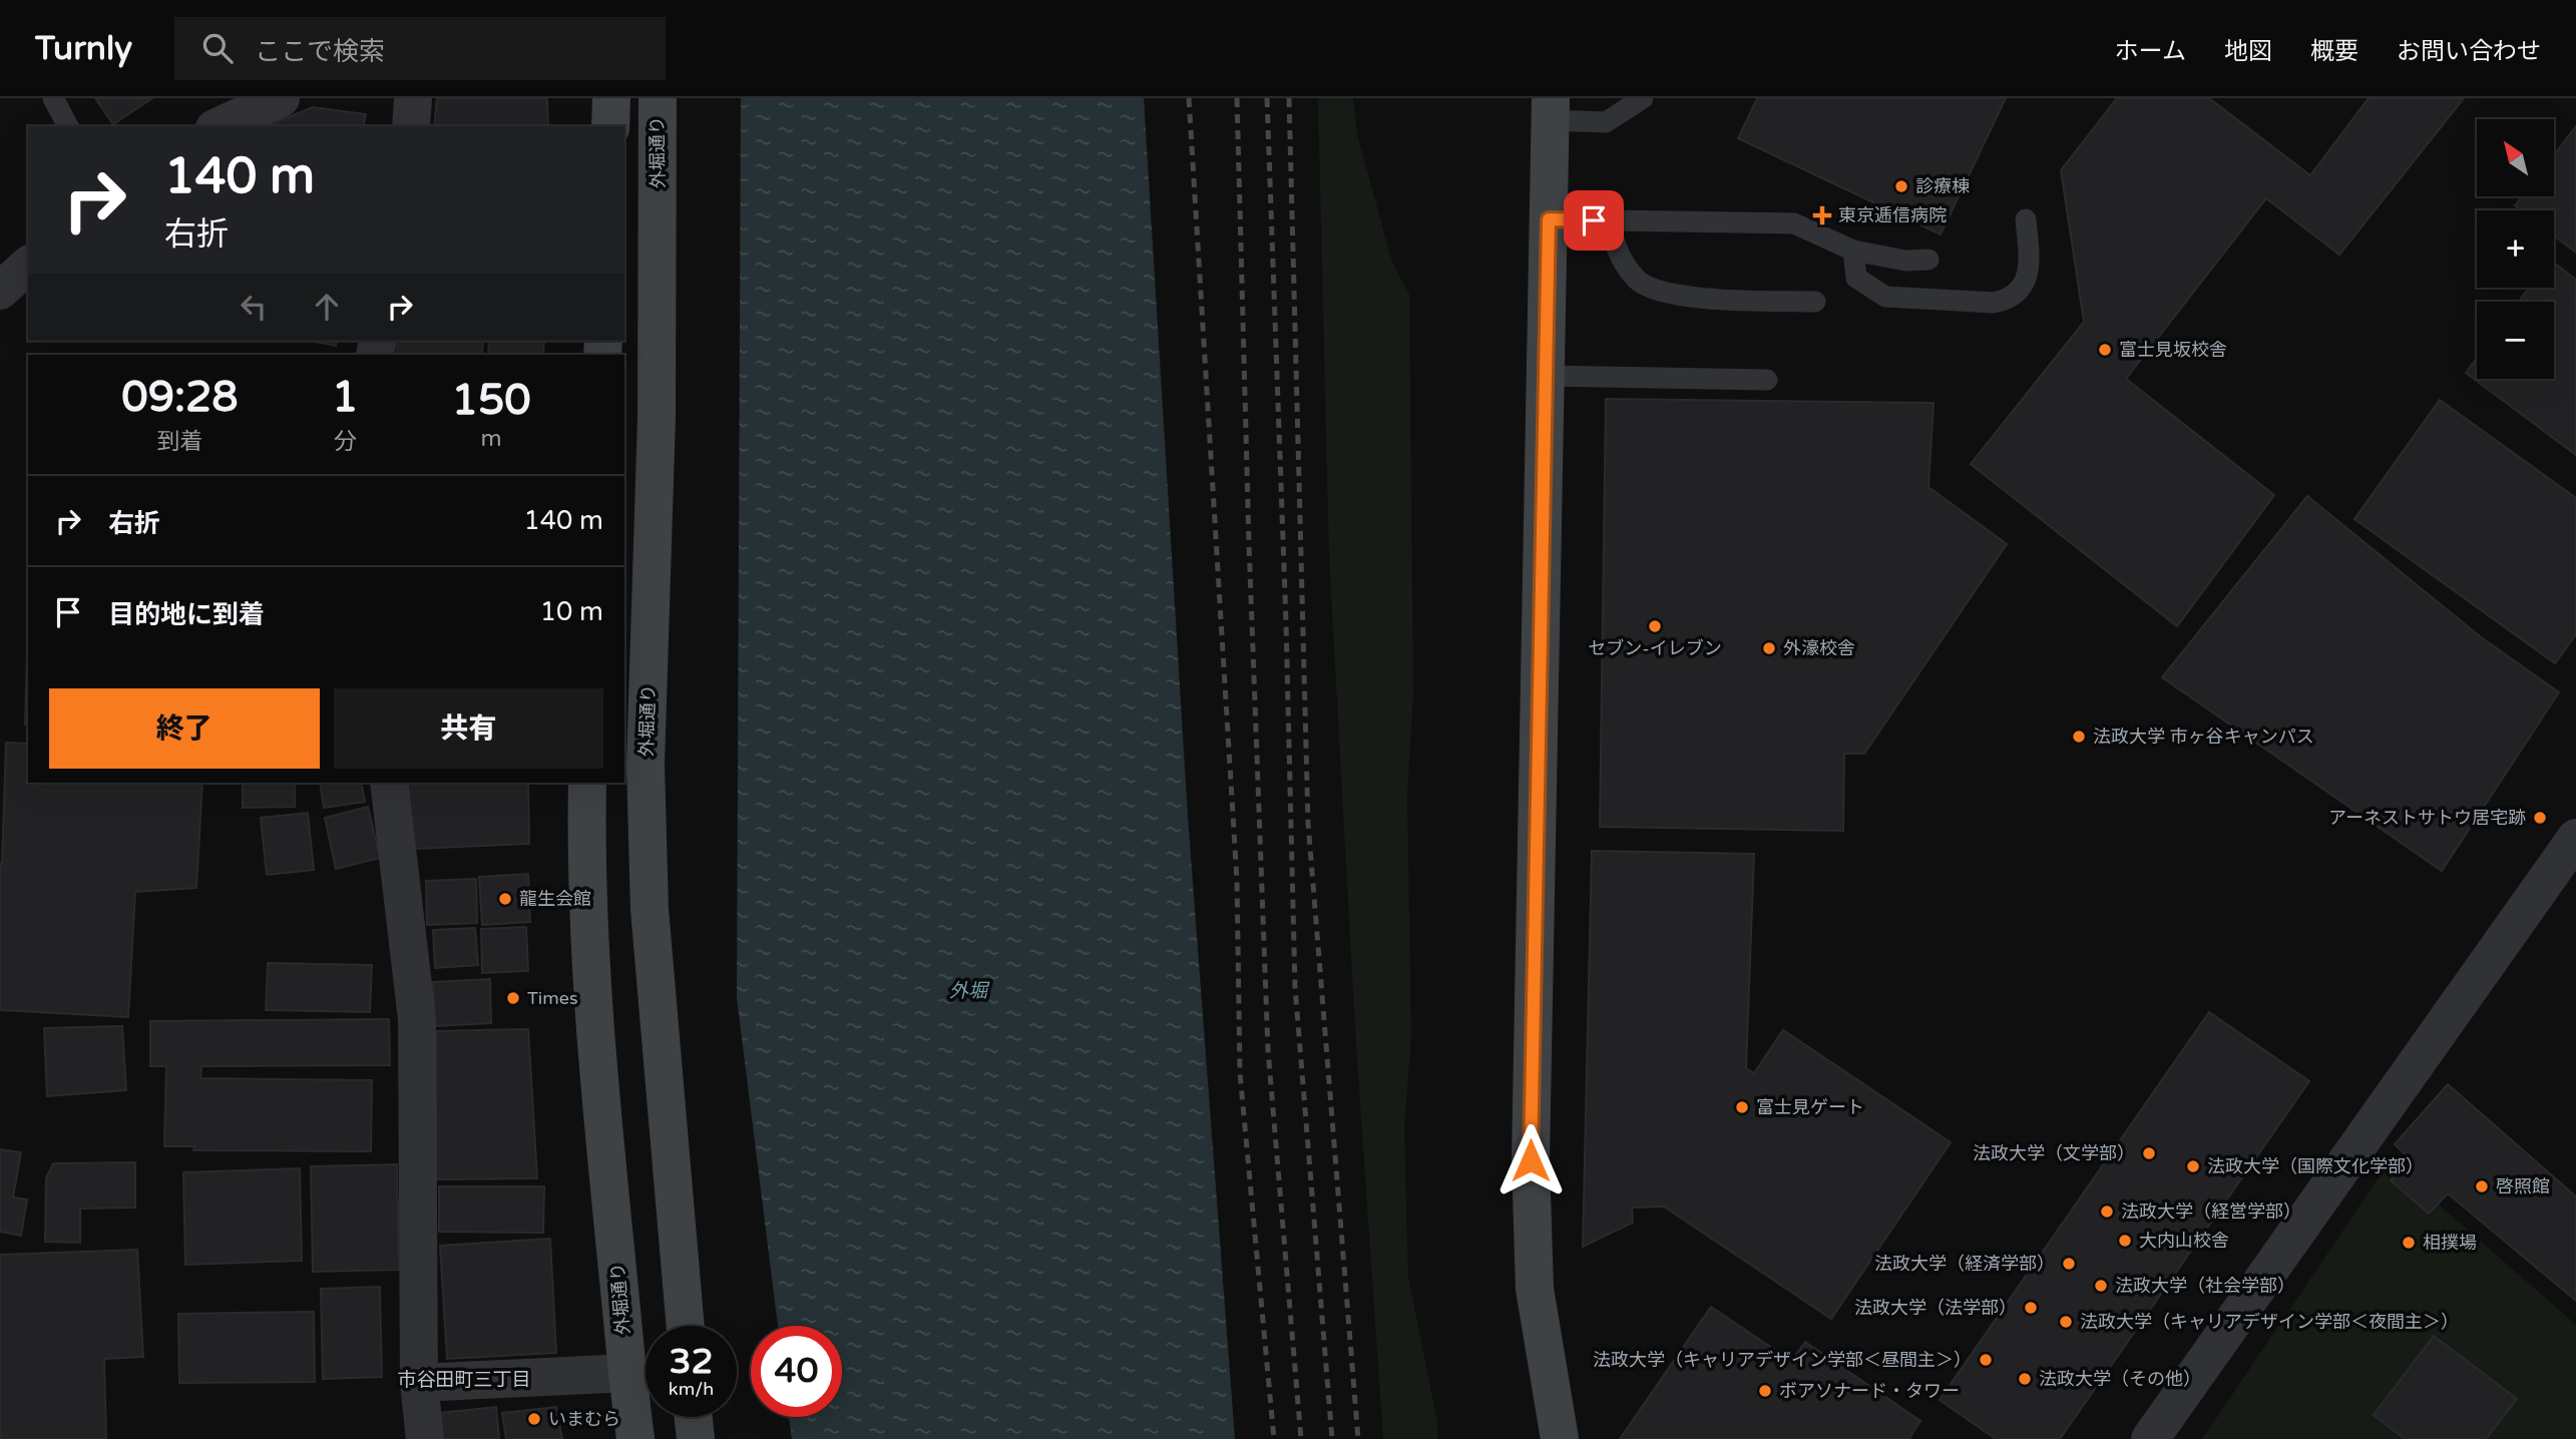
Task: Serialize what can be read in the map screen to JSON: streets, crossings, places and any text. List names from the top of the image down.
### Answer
{
  "streets": {
    "main road": ["外堀通り"]
  },
  "districts": ["市谷田町三丁目"],
  "water": ["外堀"],
  "places": {
    "other": [
      "診療棟",
      "富士見坂校舎",
      "セブン-イレブン",
      "外濠校舎",
      "法政大学 市ヶ谷キャンパス",
      "アーネストサトウ居宅跡",
      "龍生会館",
      "Times",
      "富士見ゲート",
      "法政大学（文学部）",
      "法政大学（国際文化学部）",
      "啓照館",
      "法政大学（経営学部）",
      "大内山校舎",
      "相撲場",
      "法政大学（経済学部）",
      "法政大学（社会学部）",
      "法政大学（法学部）",
      "法政大学（キャリアデザイン学部＜夜間主＞）",
      "法政大学（キャリアデザイン学部＜昼間主＞）",
      "法政大学（その他）",
      "ボアソナード・タワー",
      "いまむら"
    ],
    "health": ["東京逓信病院"]
  },
  "north": "top left",
  "page": {
    "header": "Turnly",
    "search": "ここで検索",
    "nav": [
      "ホーム",
      "地図",
      "概要",
      "お問い合わせ"
    ],
    "map_buttons": ["+", "−"],
    "turn": ["140 m", "右折"],
    "eta": [
      "09:28",
      "到着",
      "1",
      "分",
      "150",
      "m"
    ],
    "list": [
      {
        "name": "右折",
        "value": "140 m"
      },
      {
        "name": "目的地に到着",
        "value": "10 m"
      }
    ],
    "buttons": ["終了", "共有"],
    "speed": "32 km/h",
    "limit": "40"
  }
}
